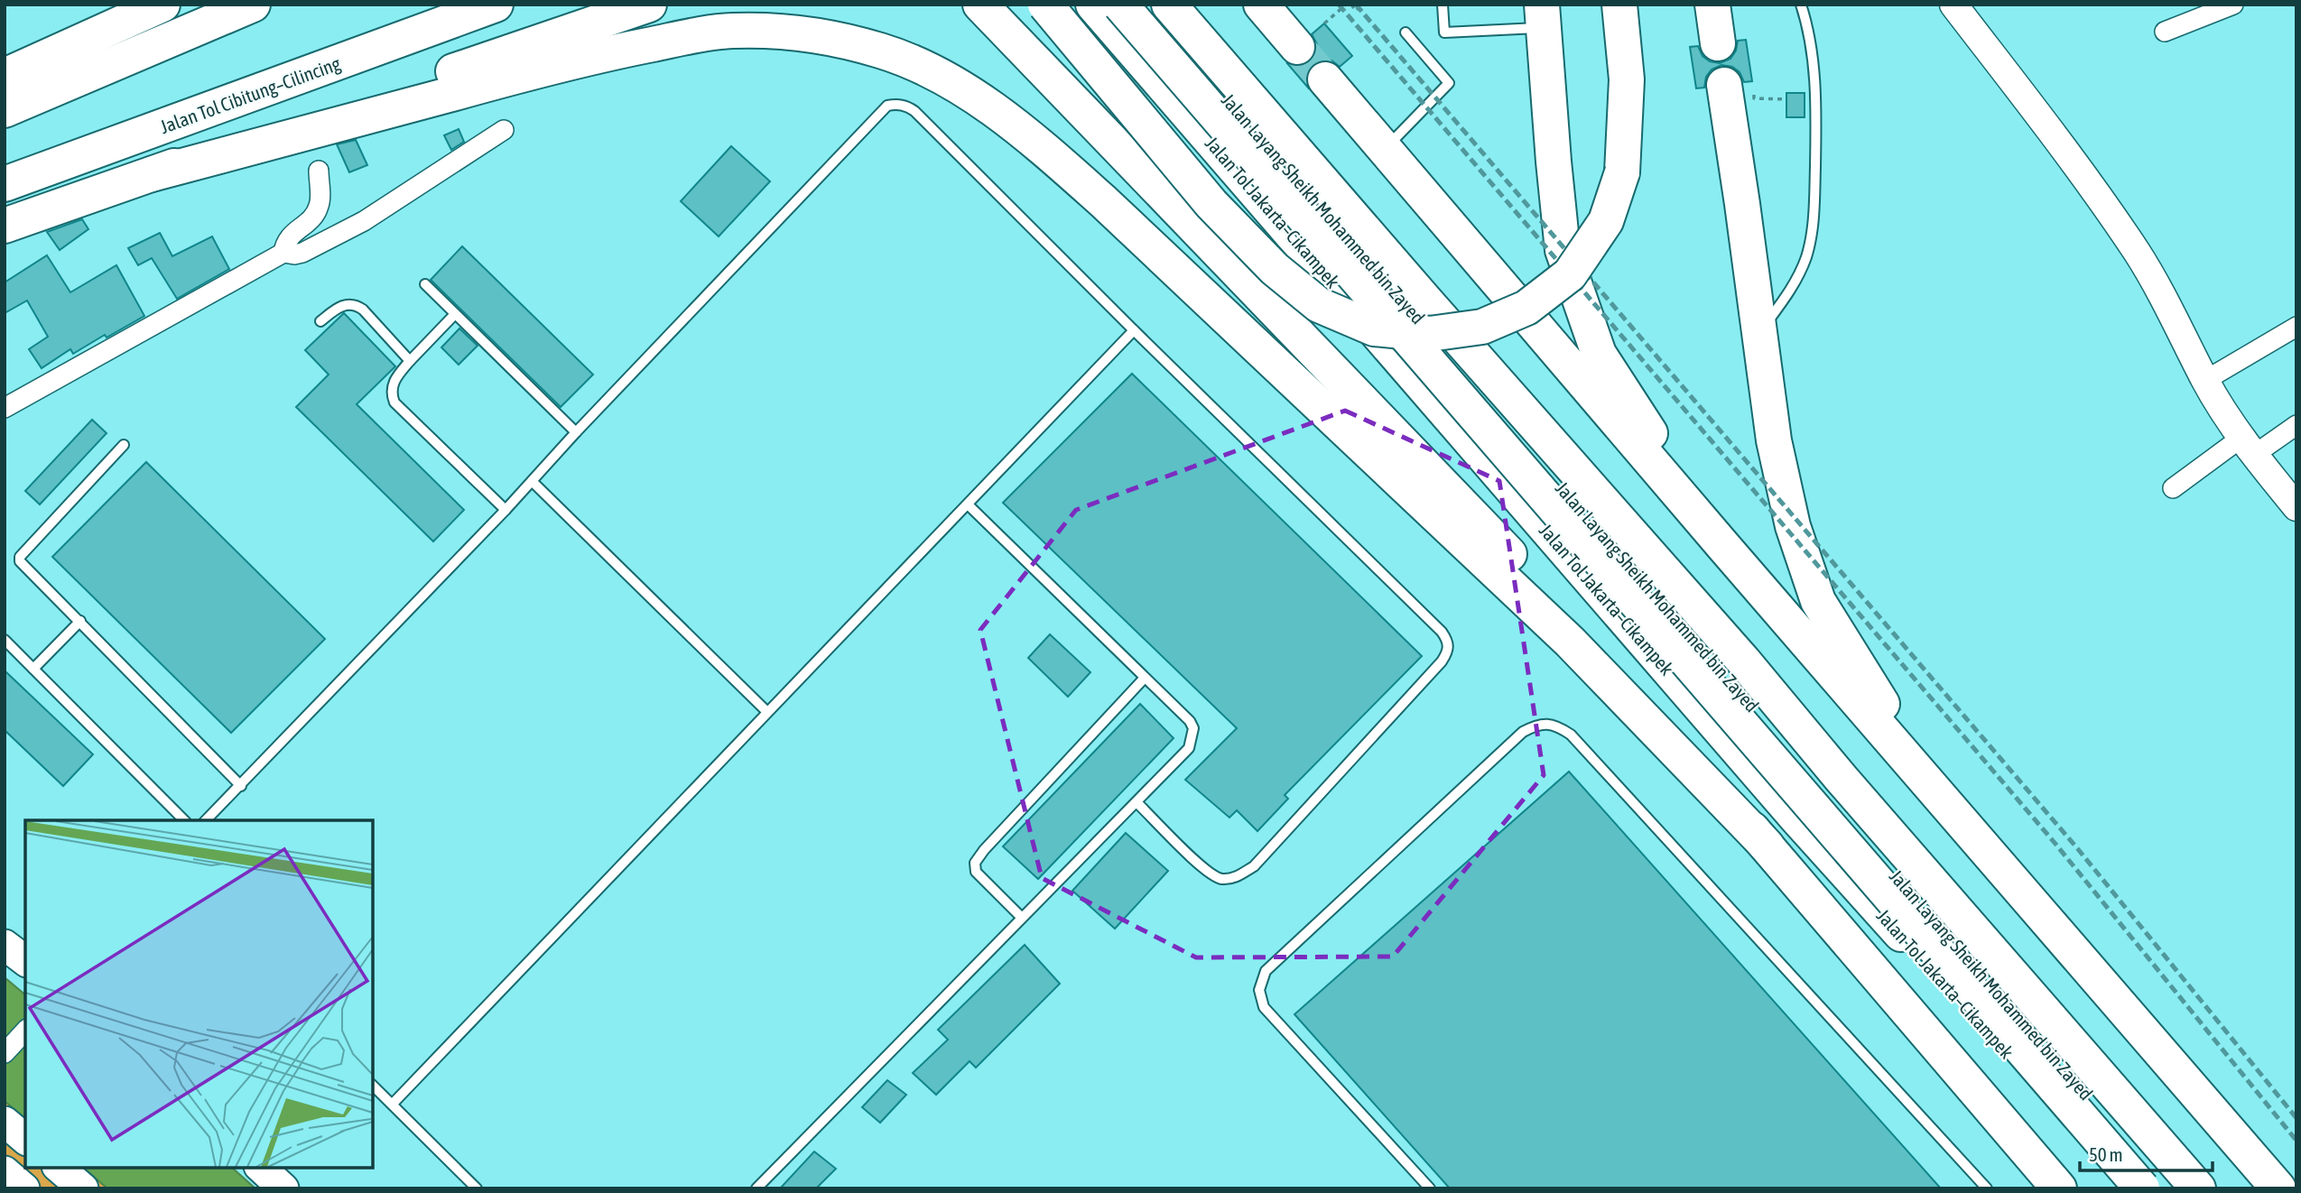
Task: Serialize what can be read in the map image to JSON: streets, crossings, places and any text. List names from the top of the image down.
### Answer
{
  "streets": {
    "highway": ["Jalan Tol Cibitung–Cilincing", "Jalan Layang Sheikh Mohammed bin Zayed", "Jalan Tol Jakarta–Cikampek"]
  },
  "scale_bar": "50 m"
}
